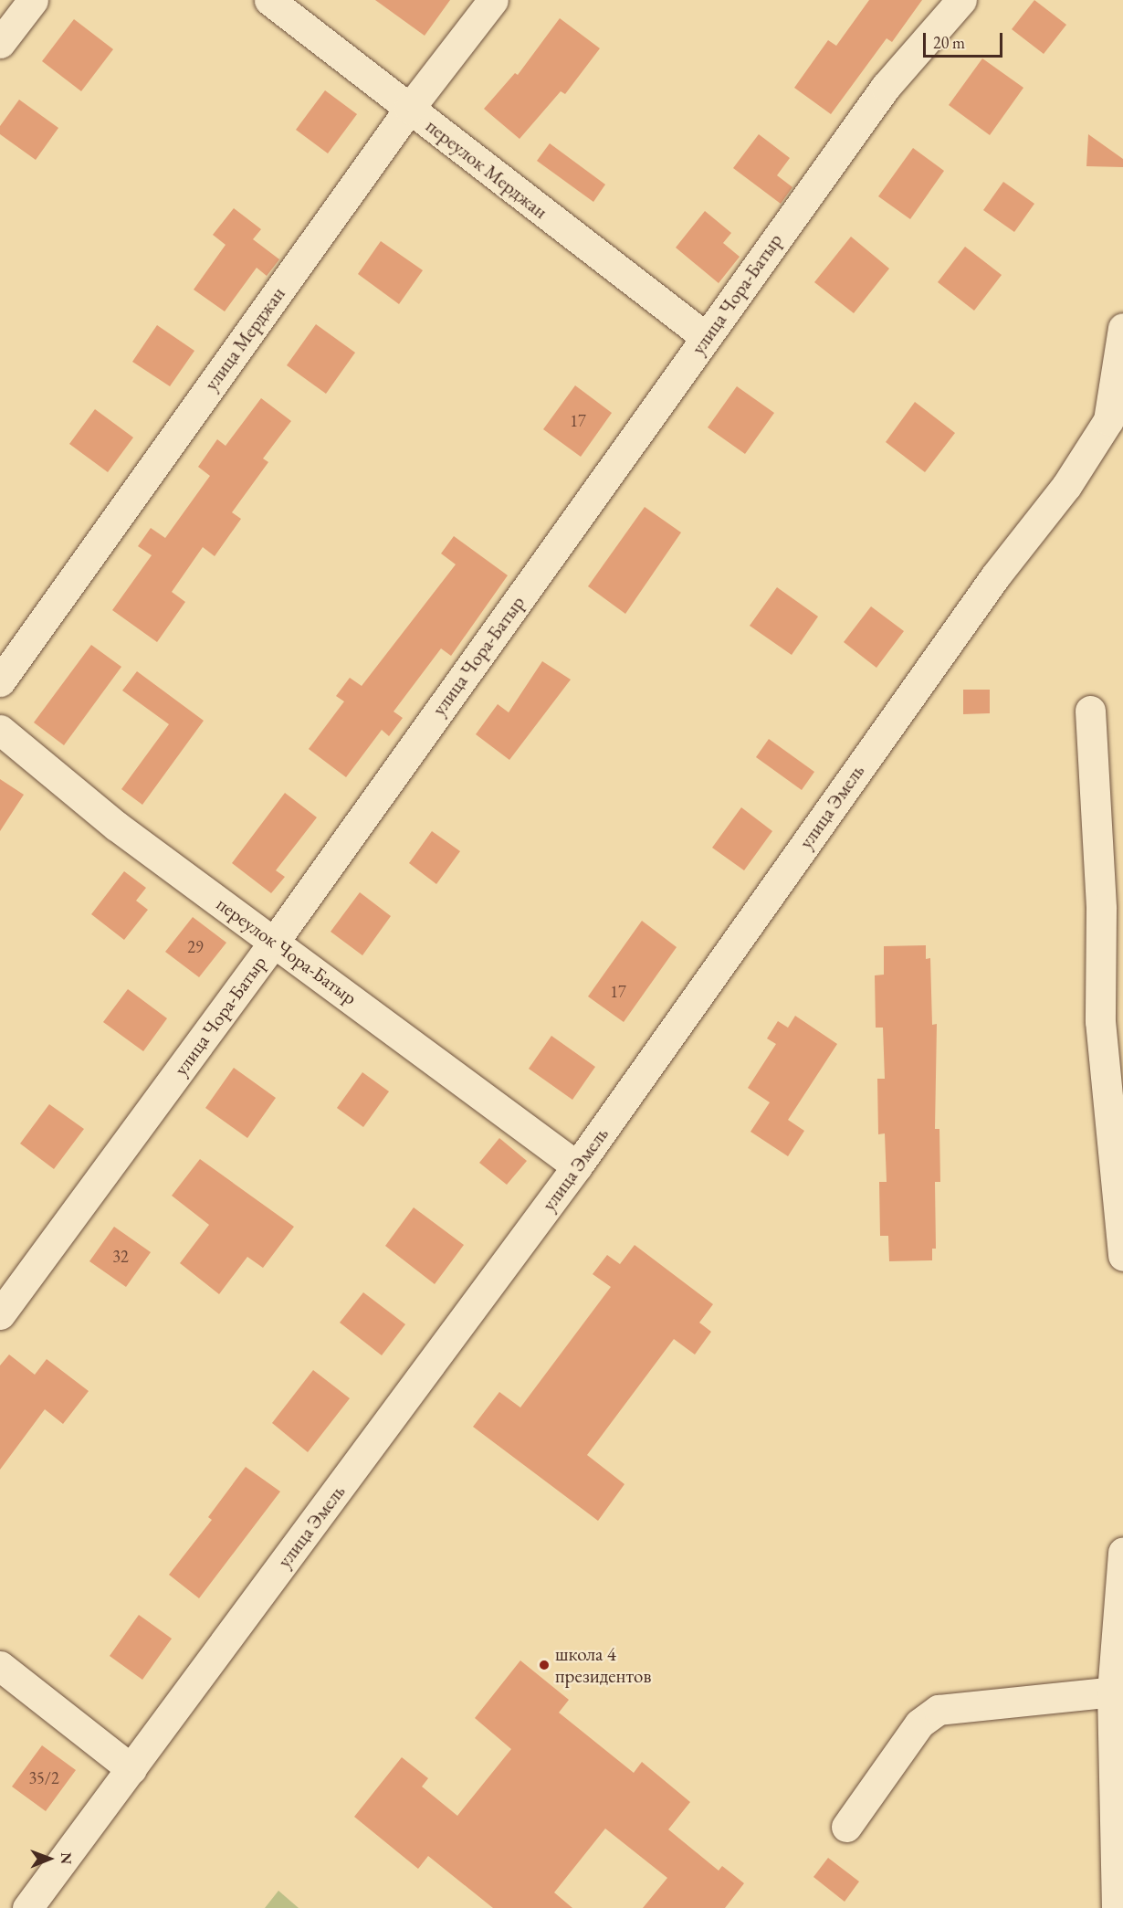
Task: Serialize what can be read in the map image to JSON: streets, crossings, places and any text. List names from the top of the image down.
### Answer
{
  "streets": {
    "street": [
      "переулок Мерджан",
      "улица Чора-Батыр",
      "улица Мерджан",
      "улица Эмель",
      "переулок Чора-Батыр"
    ]
  },
  "crossings": [
    ["переулок Мерджан", "улица Чора-Батыр"],
    ["переулок Мерджан", "улица Мерджан"],
    ["улица Чора-Батыр", "переулок Чора-Батыр"],
    ["улица Эмель", "переулок Чора-Батыр"]
  ],
  "places": ["школа 4 президентов"],
  "house_numbers": [
    "17",
    "29",
    "17",
    "32",
    "35/2"
  ],
  "scale_bar": "20 m",
  "north": "right"
}
